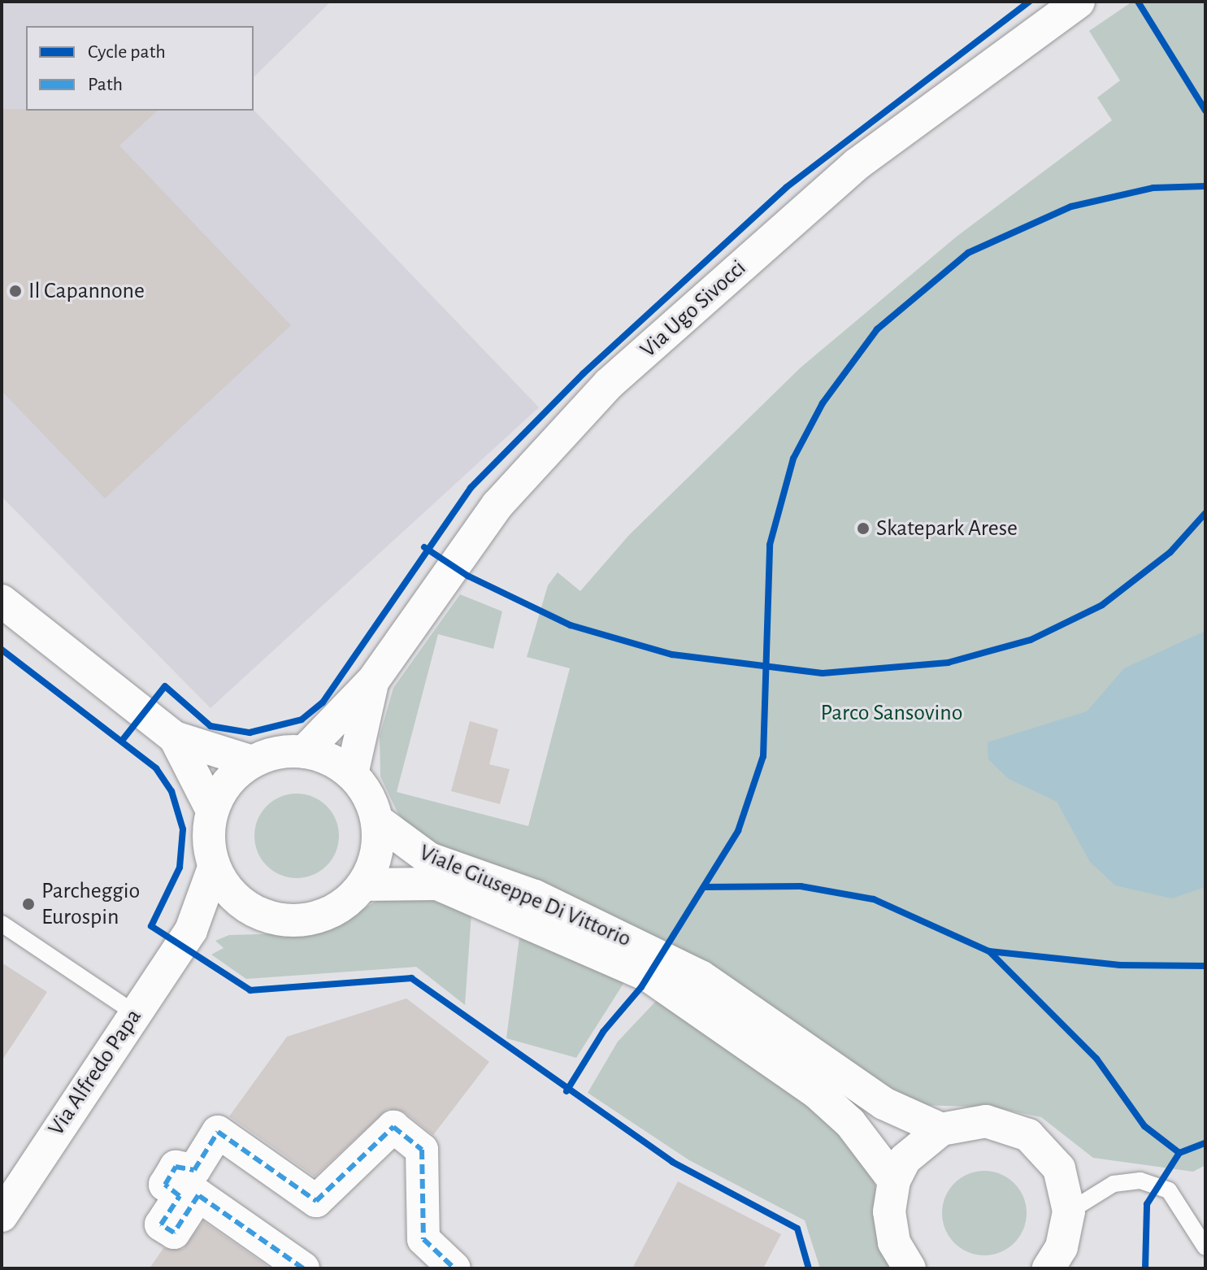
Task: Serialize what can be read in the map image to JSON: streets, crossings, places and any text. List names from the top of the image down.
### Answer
{
  "streets": {
    "street": ["Via Ugo Sivocci", "Viale Giuseppe Di Vittorio", "Via Alfredo Papa"]
  },
  "crossings": [
    ["Via Ugo Sivocci", "Viale Giuseppe Di Vittorio"],
    ["Via Ugo Sivocci", "Via Alfredo Papa"],
    ["Viale Giuseppe Di Vittorio", "Via Alfredo Papa"]
  ],
  "parks": ["Parco Sansovino"],
  "places": ["Il Capannone", "Skatepark Arese", "Parcheggio Eurospin"],
  "legend": ["Cycle path", "Path"]
}
